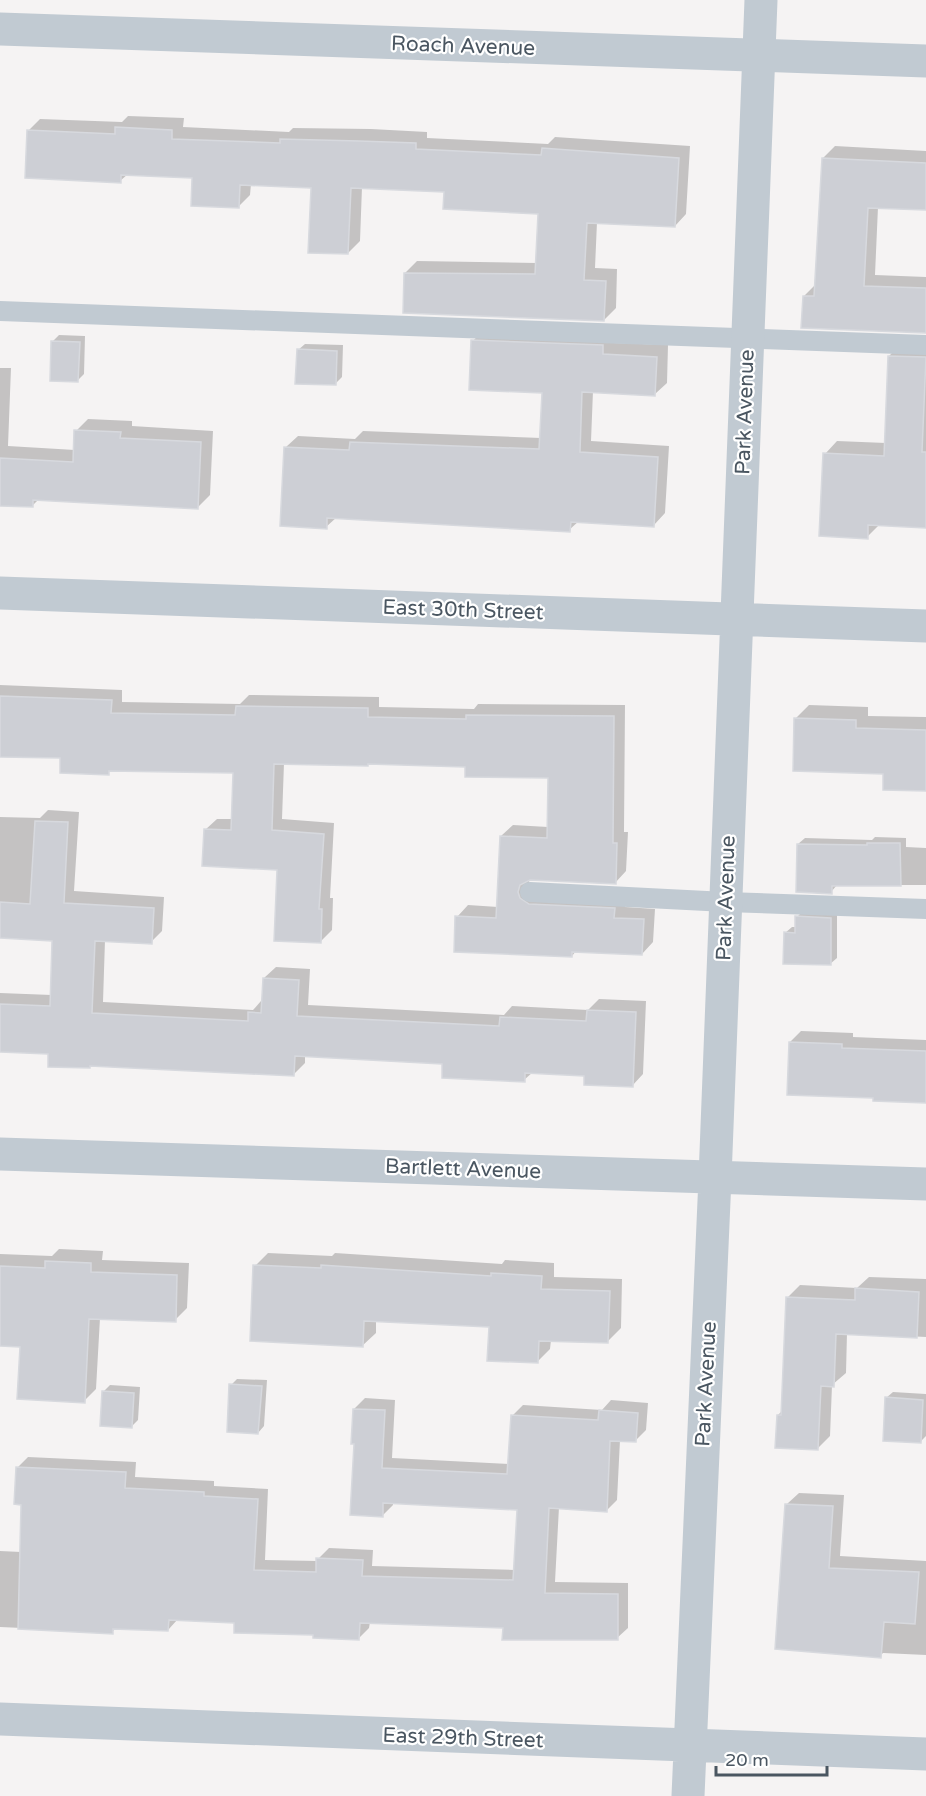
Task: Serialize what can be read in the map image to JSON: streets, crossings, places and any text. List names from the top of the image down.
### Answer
{
  "streets": {
    "street": [
      "Roach Avenue",
      "Park Avenue",
      "East 30th Street",
      "Bartlett Avenue",
      "East 29th Street"
    ]
  },
  "crossings": [
    ["Roach Avenue", "Park Avenue"],
    ["Park Avenue", "East 30th Street"],
    ["Park Avenue", "Bartlett Avenue"],
    ["Park Avenue", "East 29th Street"]
  ],
  "scale_bar": "20 m"
}
